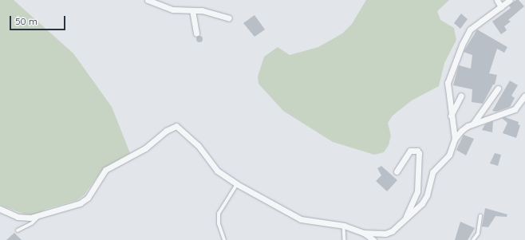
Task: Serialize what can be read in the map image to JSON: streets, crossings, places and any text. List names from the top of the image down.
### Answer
{
  "scale_bar": "50 m"
}
